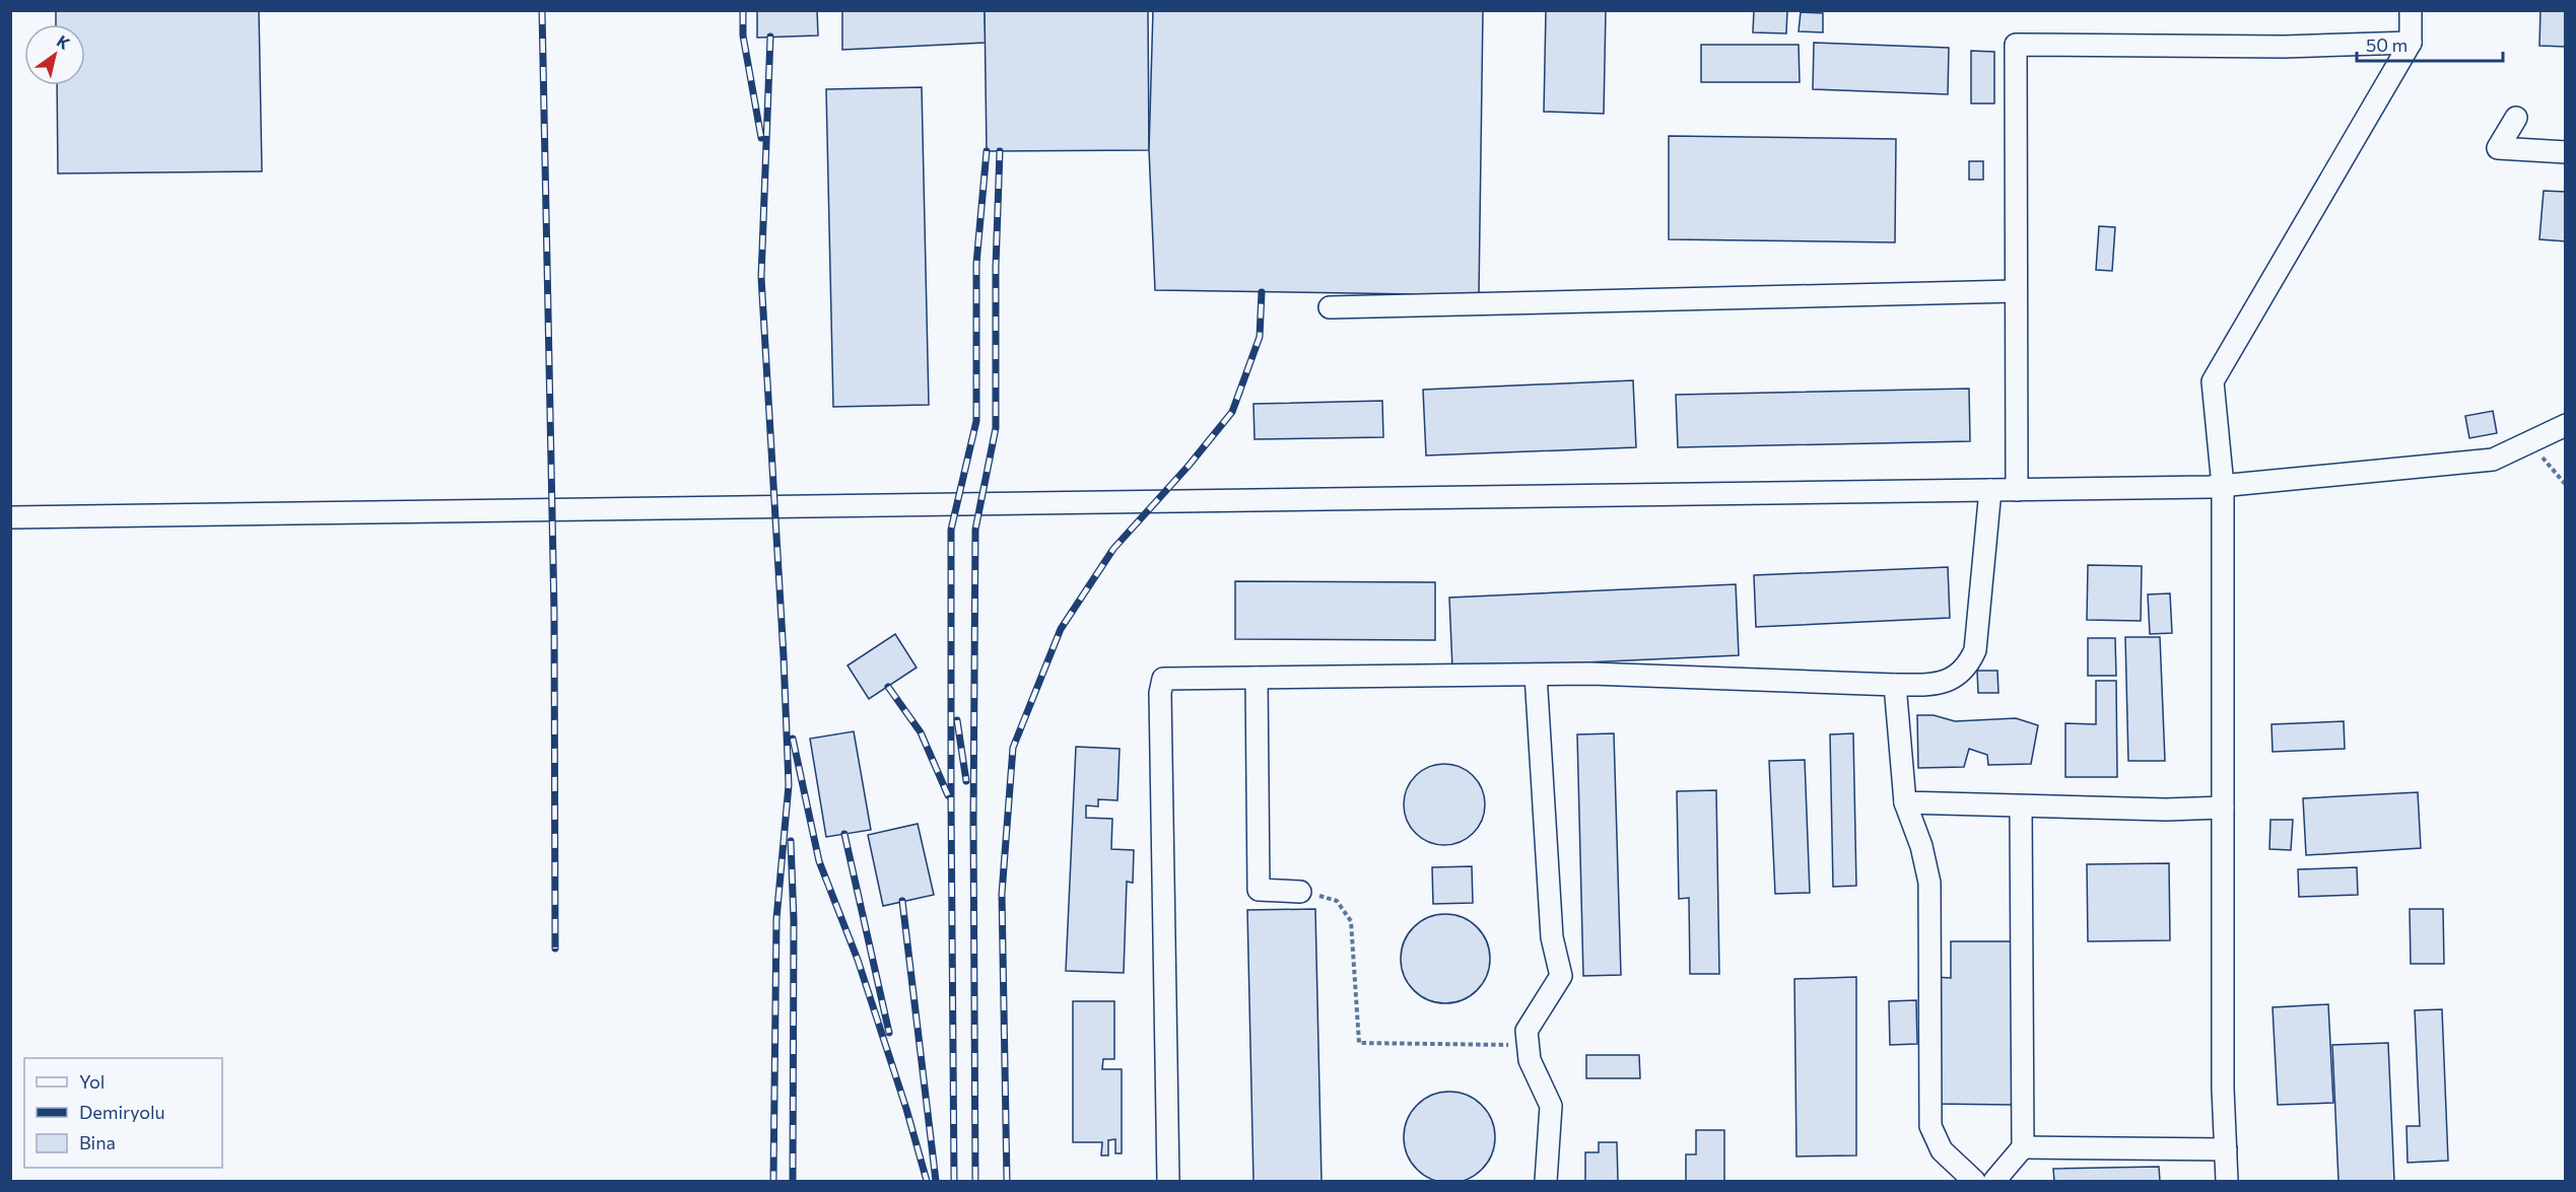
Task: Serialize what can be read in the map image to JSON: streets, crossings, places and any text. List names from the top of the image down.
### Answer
{
  "legend": ["Yol", "Demiryolu", "Bina"],
  "scale_bar": "50 m",
  "north": "top right"
}
